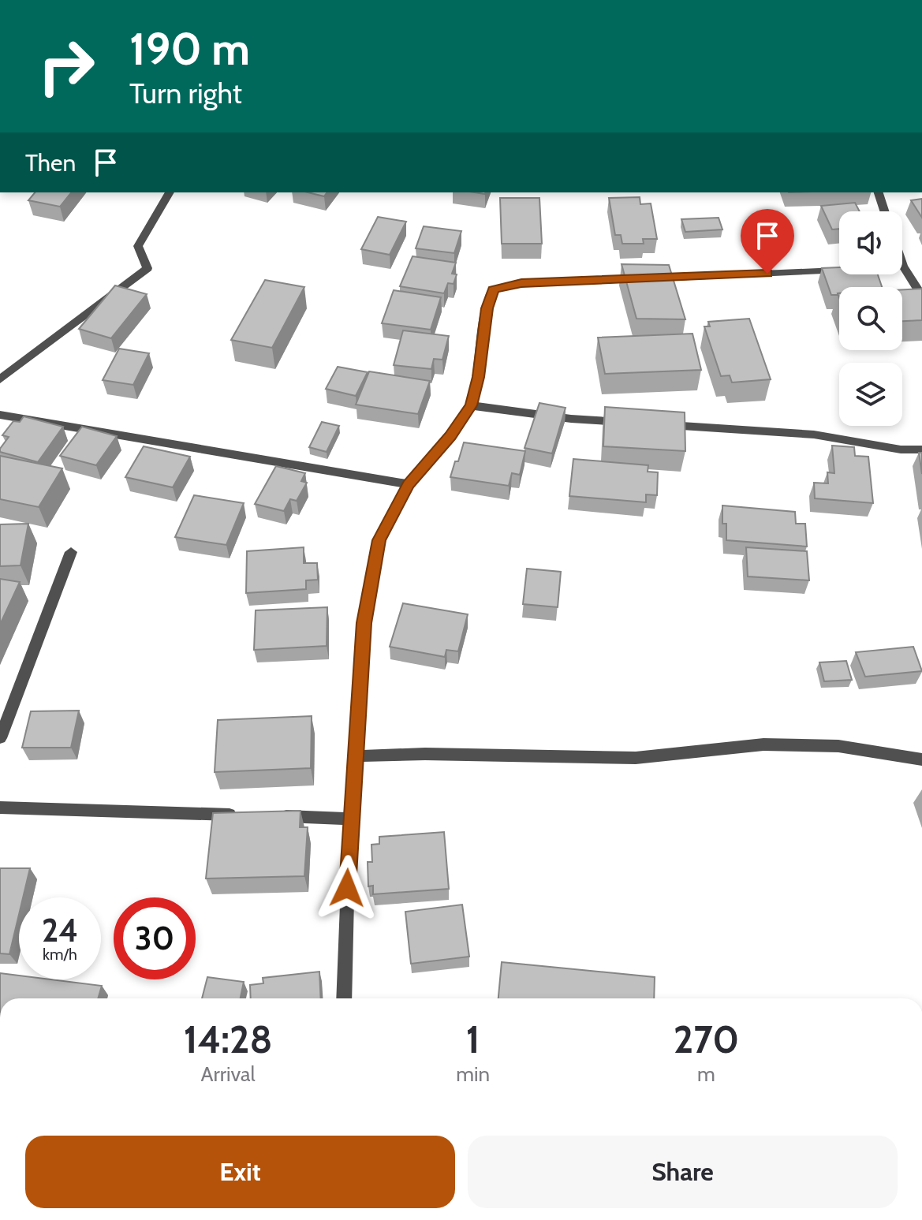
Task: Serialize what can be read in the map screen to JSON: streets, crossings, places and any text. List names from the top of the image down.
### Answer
{
  "page": {
    "turn": ["190 m", "Turn right"],
    "then": "Then",
    "speed": "24 km/h",
    "limit": "30",
    "eta": [
      "14:28",
      "Arrival",
      "1",
      "min",
      "270",
      "m"
    ],
    "buttons": ["Exit", "Share"]
  }
}
